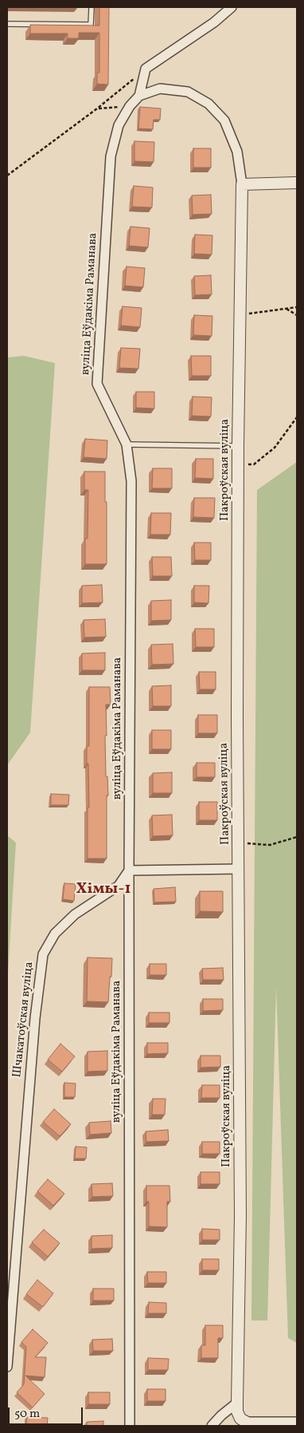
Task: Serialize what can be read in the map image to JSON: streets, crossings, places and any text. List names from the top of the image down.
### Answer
{
  "streets": {
    "street": ["вуліца Еўдакіма Раманава", "Пакроўская вуліца", "Шчакатоўская вуліца"]
  },
  "crossings": [
    ["вуліца Еўдакіма Раманава", "Пакроўская вуліца"],
    ["вуліца Еўдакіма Раманава", "Шчакатоўская вуліца"]
  ],
  "districts": ["Хімы-1"],
  "scale_bar": "50 m"
}
